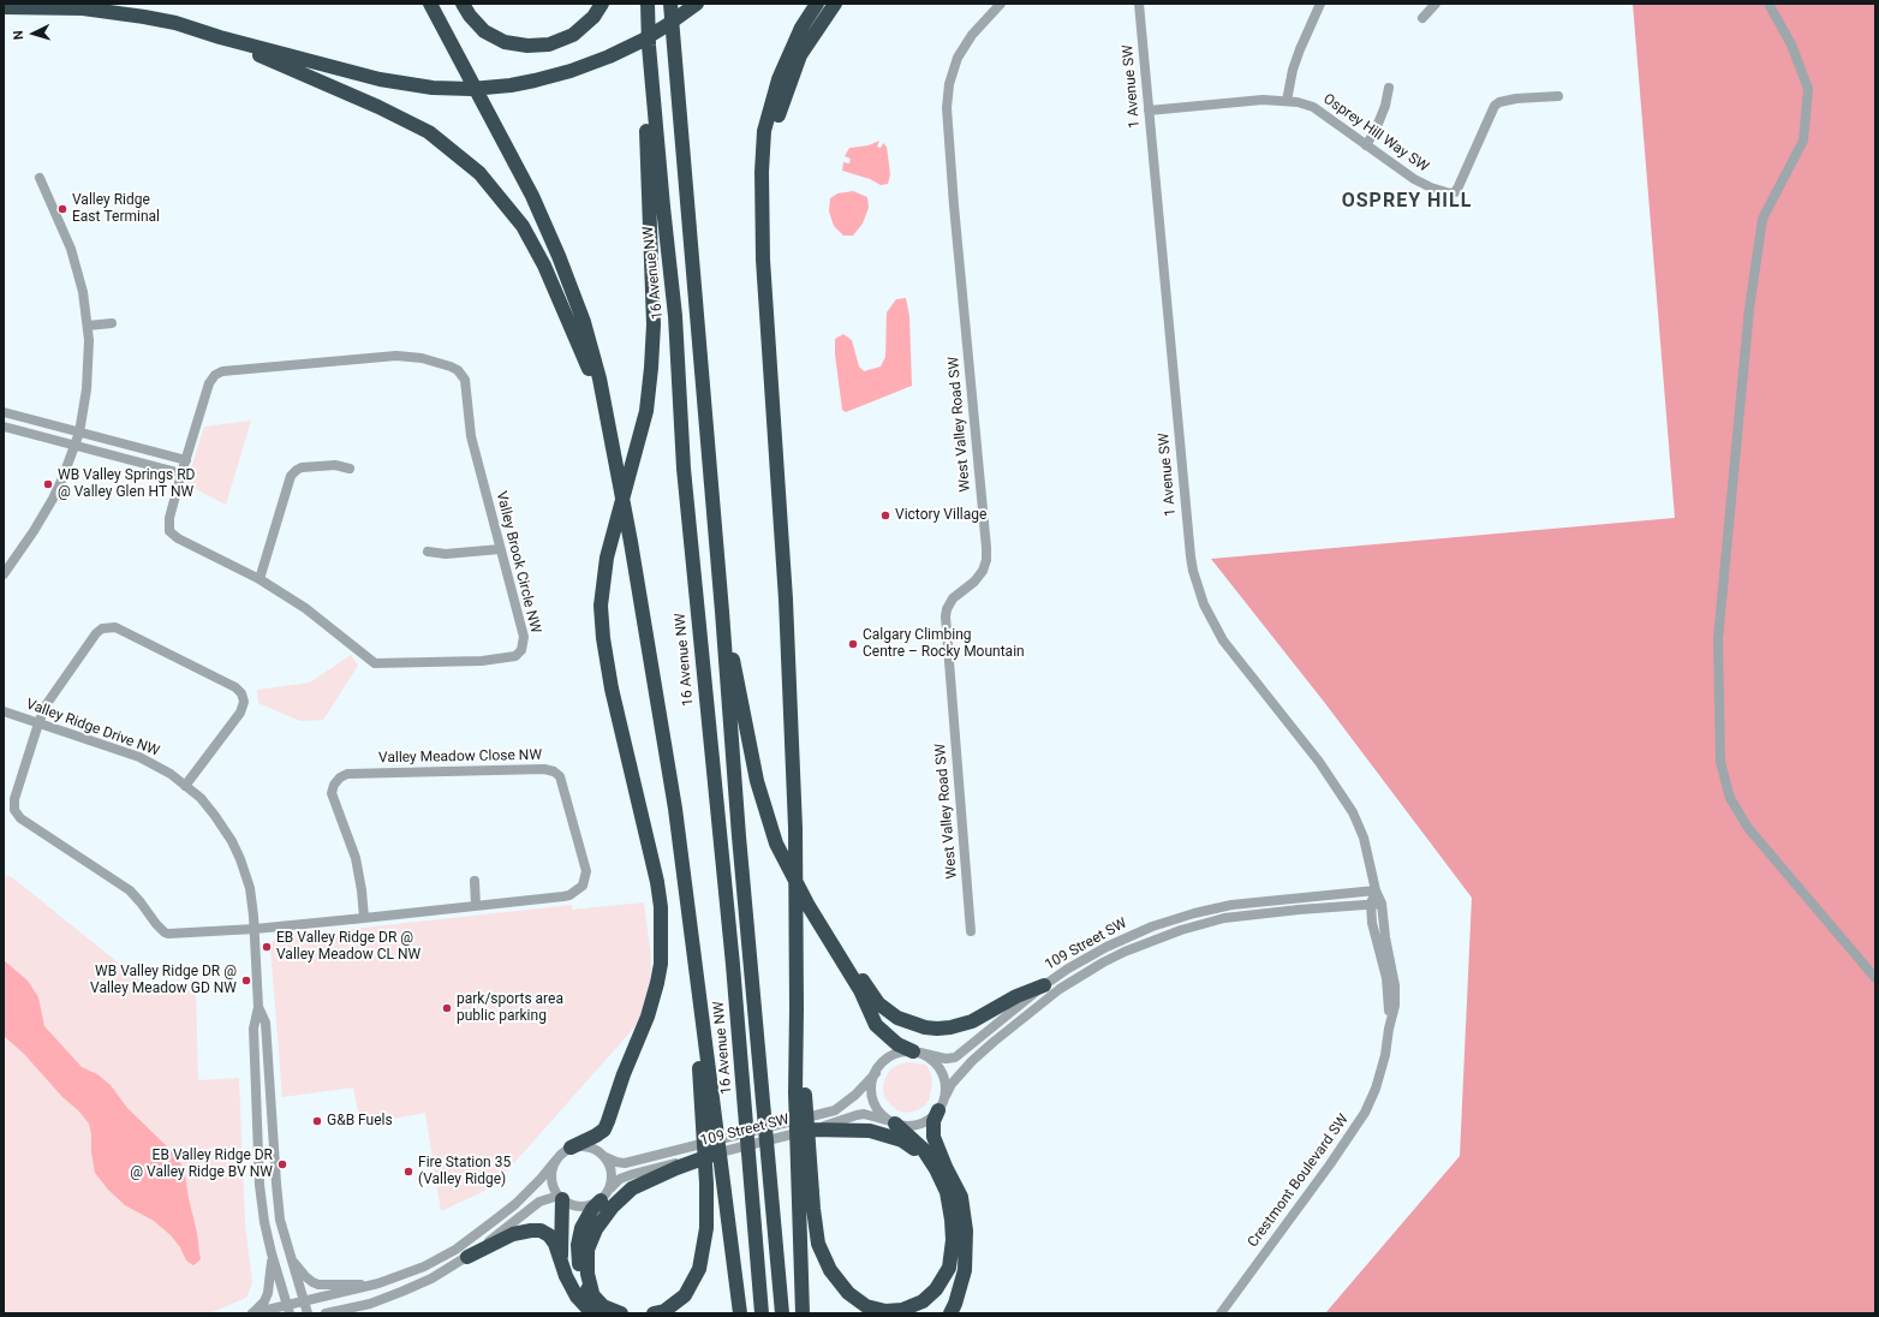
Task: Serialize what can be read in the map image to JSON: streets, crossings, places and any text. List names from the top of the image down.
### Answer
{
  "streets": {
    "highway": ["16 Avenue NW"],
    "street": [
      "1 Avenue SW",
      "Osprey Hill Way SW",
      "West Valley Road SW",
      "Valley Brook Circle NW",
      "Valley Ridge Drive NW",
      "Valley Meadow Close NW",
      "109 Street SW",
      "Crestmont Boulevard SW"
    ]
  },
  "crossings": [
    ["1 Avenue SW", "Osprey Hill Way SW"],
    ["1 Avenue SW", "109 Street SW"],
    ["1 Avenue SW", "Crestmont Boulevard SW"],
    ["Valley Ridge Drive NW", "Valley Meadow Close NW"],
    ["109 Street SW", "Crestmont Boulevard SW"]
  ],
  "districts": ["OSPREY HILL"],
  "places": [
    "Valley Ridge East Terminal",
    "WB Valley Springs RD @ Valley Glen HT NW",
    "Victory Village",
    "Calgary Climbing Centre – Rocky Mountain",
    "EB Valley Ridge DR @ Valley Meadow CL NW",
    "WB Valley Ridge DR @ Valley Meadow GD NW",
    "park/sports area public parking",
    "G&B Fuels",
    "EB Valley Ridge DR @ Valley Ridge BV NW",
    "Fire Station 35 (Valley Ridge)"
  ],
  "north": "left"
}
